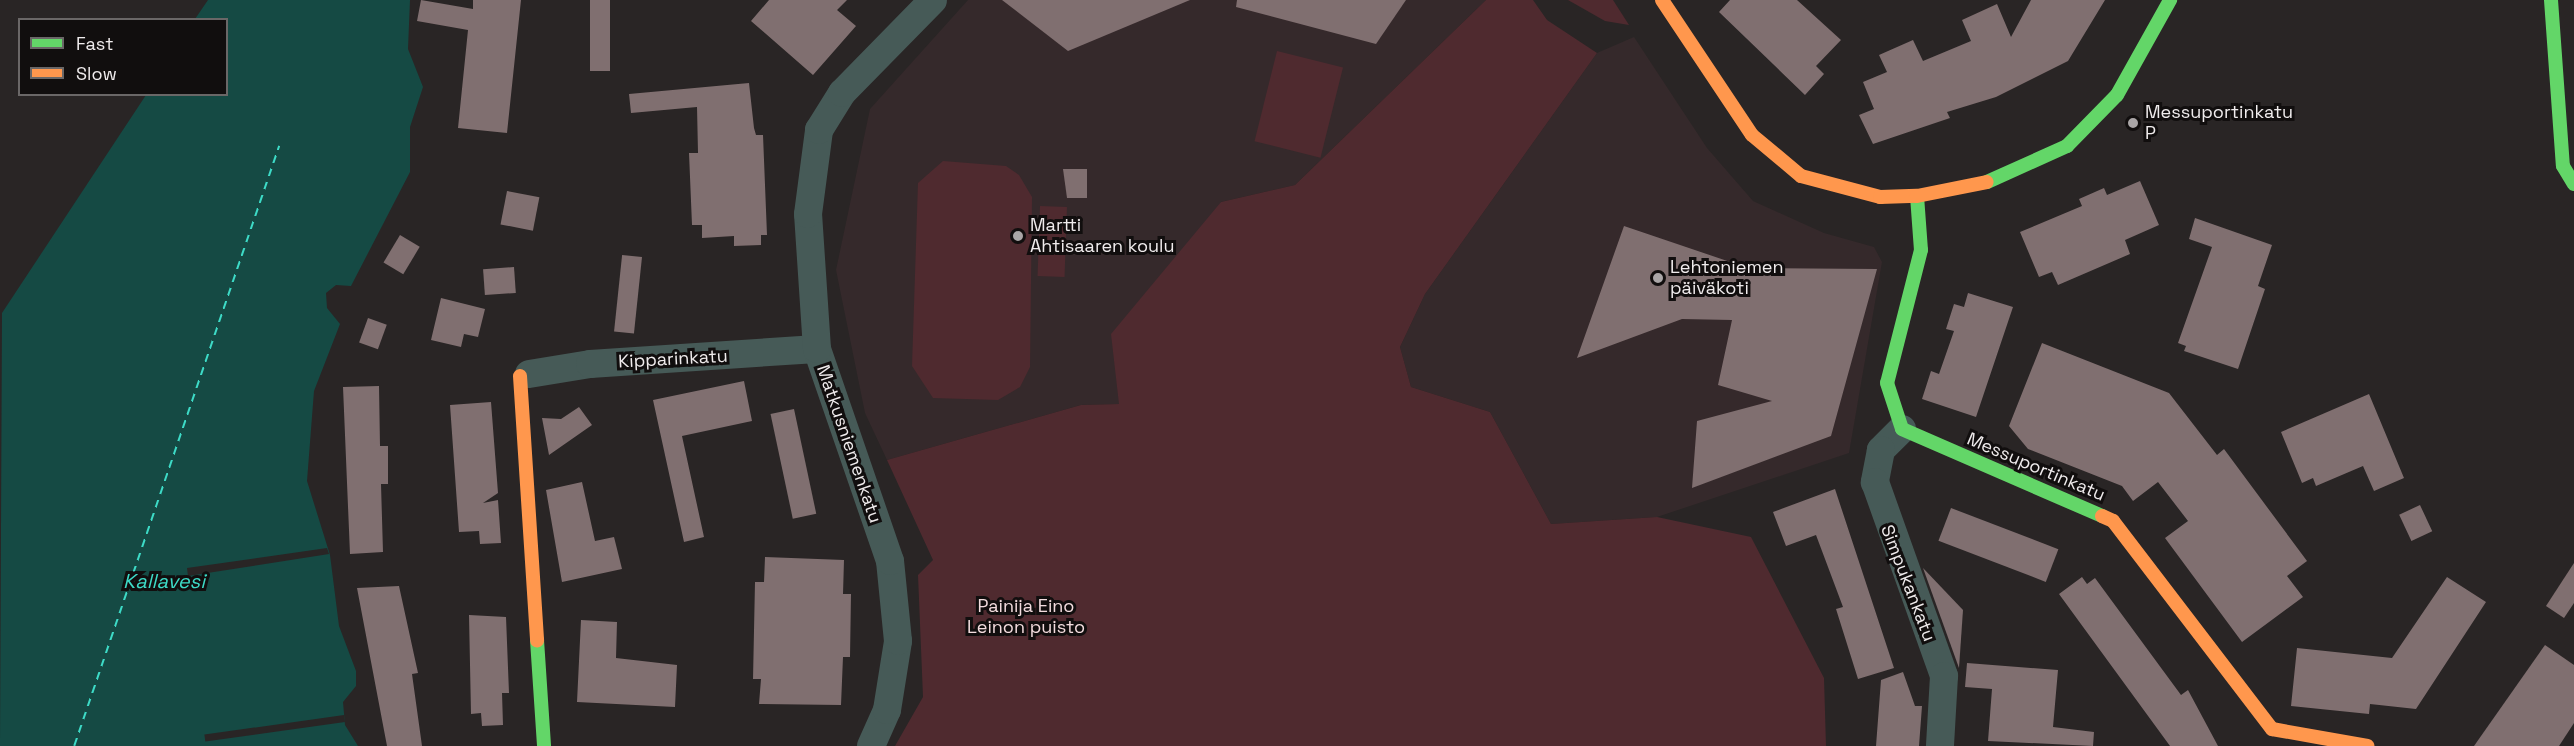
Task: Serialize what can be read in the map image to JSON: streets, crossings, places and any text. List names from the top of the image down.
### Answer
{
  "streets": {
    "street": [
      "Kipparinkatu",
      "Matkusniemenkatu",
      "Messuportinkatu",
      "Simpukankatu"
    ]
  },
  "crossings": [
    ["Kipparinkatu", "Matkusniemenkatu"],
    ["Messuportinkatu", "Simpukankatu"]
  ],
  "water": ["Kallavesi"],
  "parks": ["Painija Eino Leinon puisto"],
  "places": ["Messuportinkatu P", "Martti Ahtisaaren koulu", "Lehtoniemen päiväkoti"],
  "legend": ["Fast", "Slow"]
}
